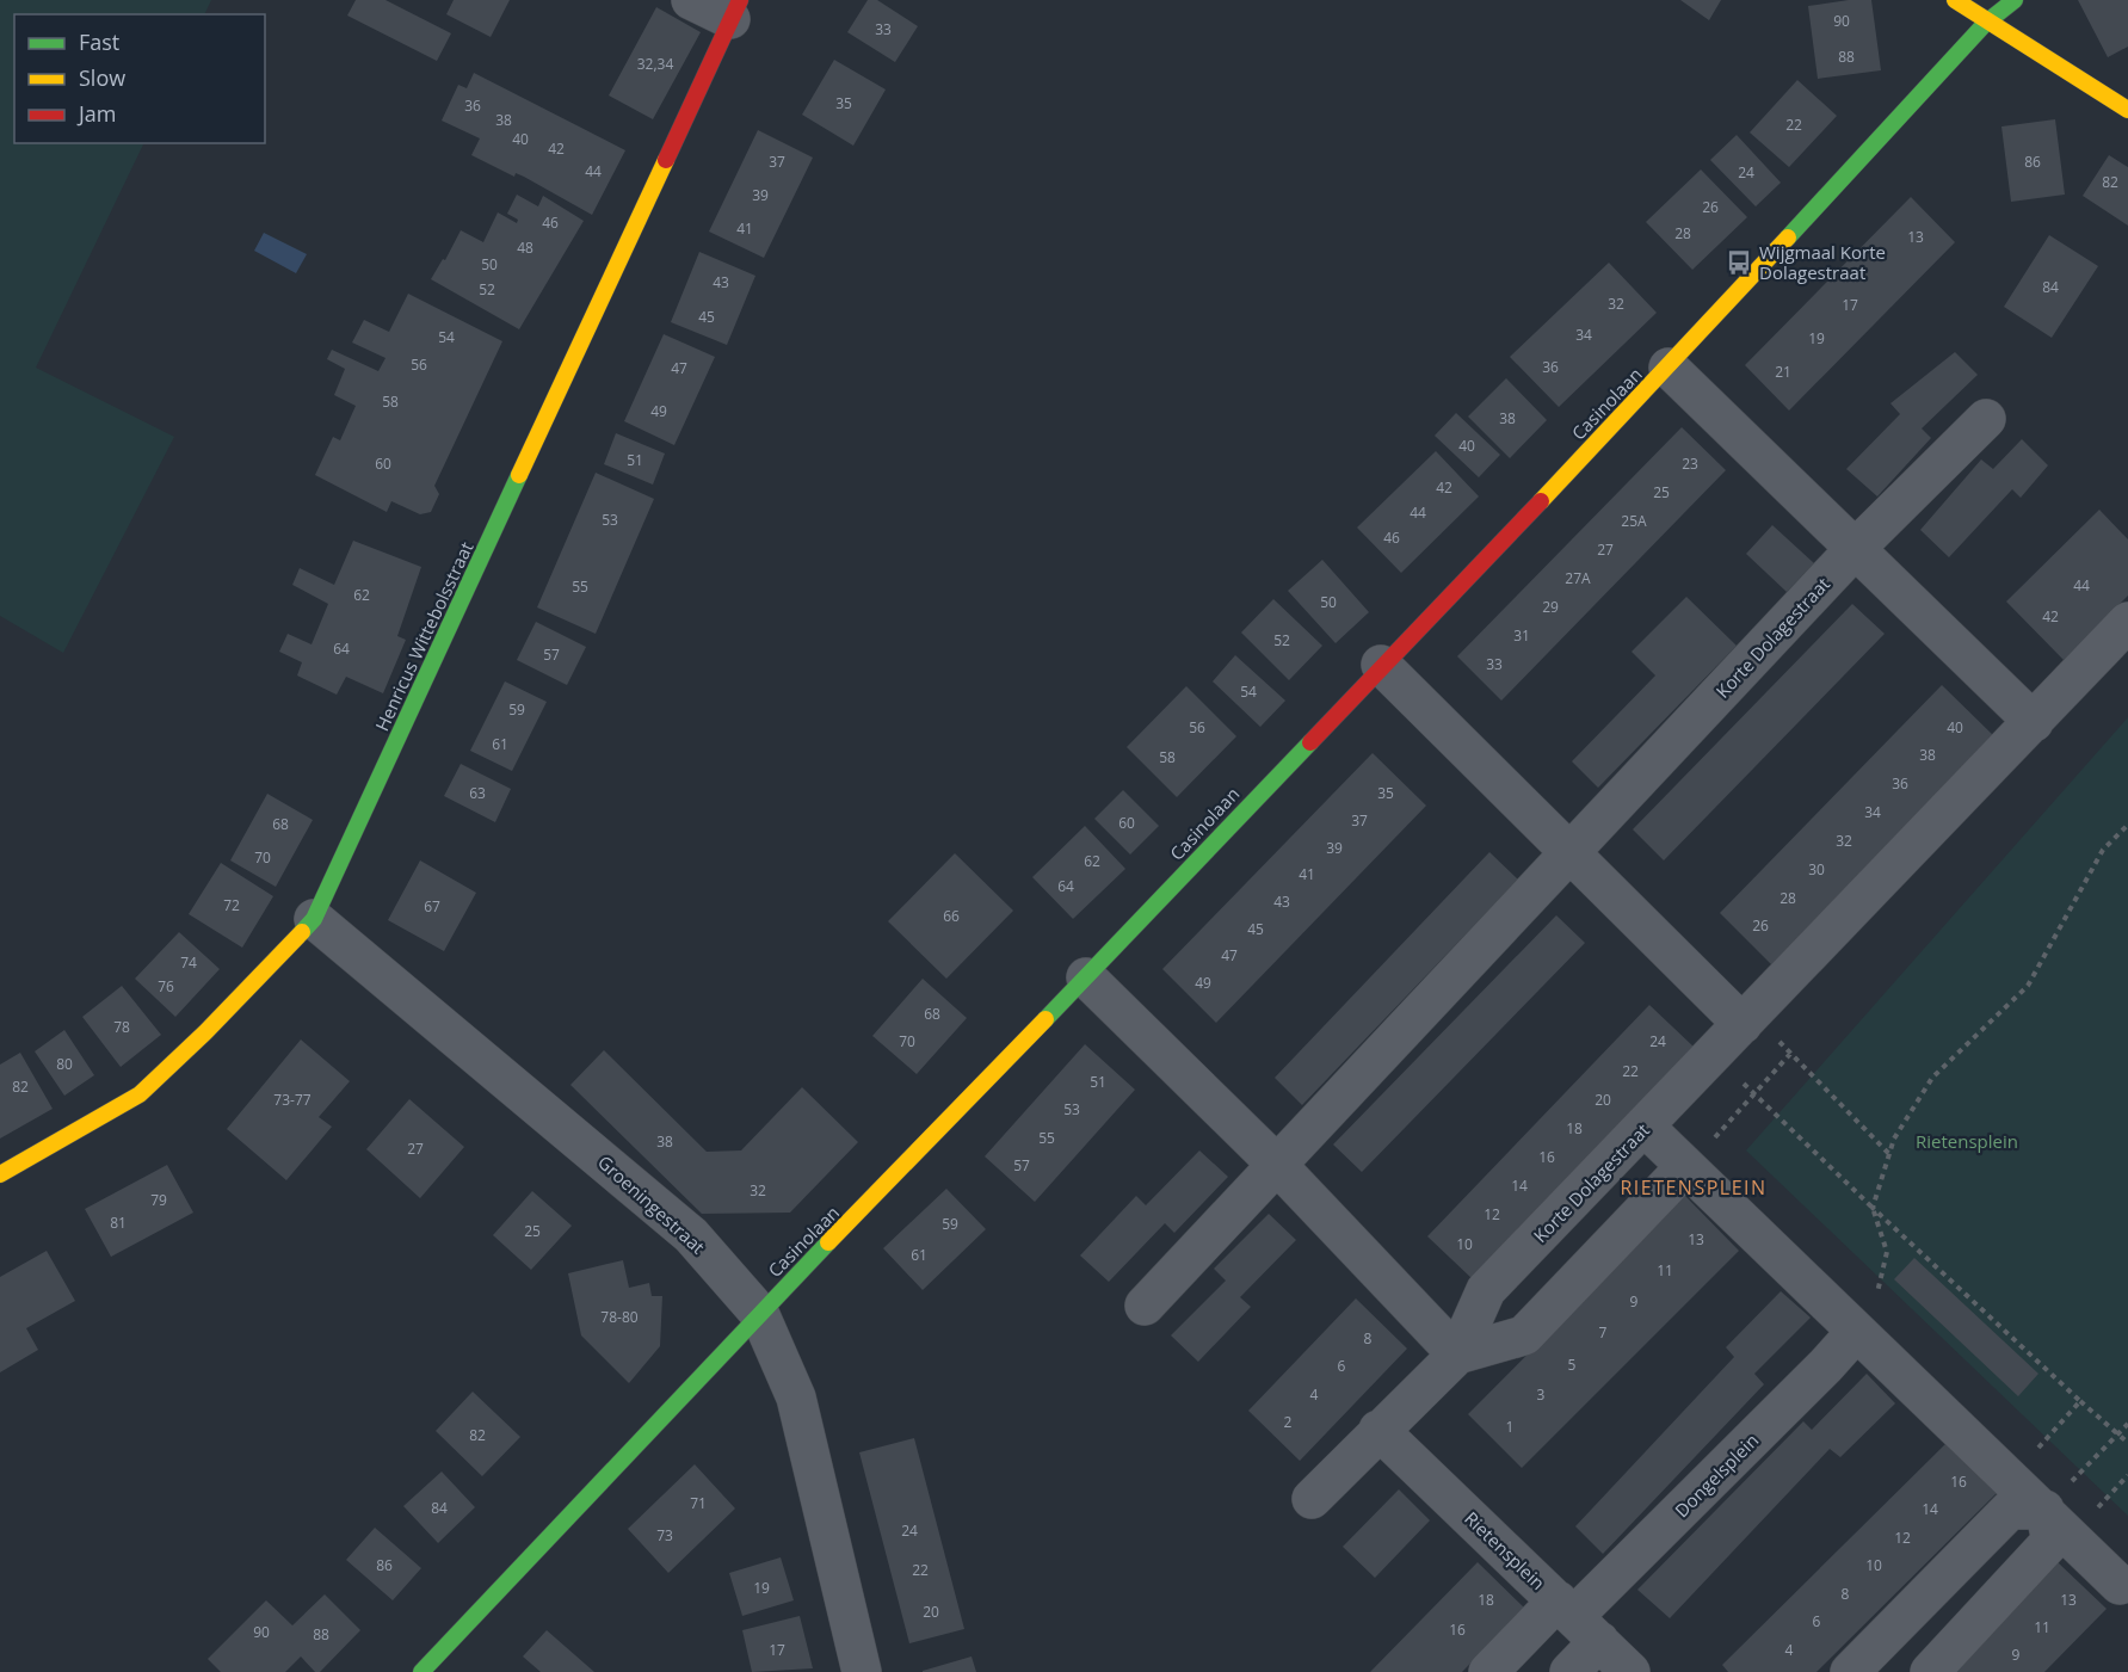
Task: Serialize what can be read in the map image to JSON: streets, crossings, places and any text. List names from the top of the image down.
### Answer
{
  "streets": {
    "street": [
      "Casinolaan",
      "Henricus Wittebolsstraat",
      "Korte Dolagestraat",
      "Groeningestraat",
      "Dongelsplein",
      "Rietensplein"
    ]
  },
  "crossings": [
    ["Casinolaan", "Groeningestraat"],
    ["Henricus Wittebolsstraat", "Groeningestraat"],
    ["Korte Dolagestraat", "Rietensplein"],
    ["Dongelsplein", "Rietensplein"]
  ],
  "districts": ["RIETENSPLEIN"],
  "parks": ["Rietensplein"],
  "places": {
    "bus stop": ["Wijgmaal Korte Dolagestraat"]
  },
  "house_numbers": [
    "90",
    "33",
    "88",
    "32,34",
    "35",
    "36",
    "38",
    "22",
    "40",
    "42",
    "37",
    "86",
    "44",
    "24",
    "82",
    "39",
    "26",
    "46",
    "41",
    "28",
    "13",
    "48",
    "50",
    "43",
    "84",
    "52",
    "32",
    "17",
    "45",
    "34",
    "54",
    "19",
    "56",
    "36",
    "47",
    "21",
    "58",
    "49",
    "38",
    "40",
    "51",
    "60",
    "23",
    "42",
    "25",
    "44",
    "53",
    "25A",
    "46",
    "27",
    "27A",
    "44",
    "55",
    "62",
    "50",
    "29",
    "42",
    "31",
    "52",
    "64",
    "57",
    "33",
    "54",
    "59",
    "56",
    "40",
    "61",
    "38",
    "58",
    "36",
    "63",
    "35",
    "34",
    "37",
    "60",
    "68",
    "32",
    "39",
    "70",
    "62",
    "30",
    "41",
    "64",
    "28",
    "43",
    "72",
    "67",
    "66",
    "26",
    "45",
    "47",
    "74",
    "49",
    "76",
    "68",
    "78",
    "70",
    "24",
    "80",
    "22",
    "51",
    "82",
    "73-77",
    "20",
    "53",
    "18",
    "55",
    "38",
    "27",
    "16",
    "57",
    "14",
    "32",
    "79",
    "12",
    "81",
    "59",
    "25",
    "13",
    "10",
    "61",
    "11",
    "9",
    "78-80",
    "7",
    "8",
    "5",
    "6",
    "4",
    "3",
    "2",
    "1",
    "82",
    "16",
    "71",
    "84",
    "14",
    "24",
    "73",
    "12",
    "86",
    "10",
    "22",
    "19",
    "8",
    "18",
    "13",
    "20",
    "6",
    "11",
    "16",
    "90",
    "88",
    "17",
    "4",
    "9"
  ],
  "legend": ["Fast", "Slow", "Jam"]
}
